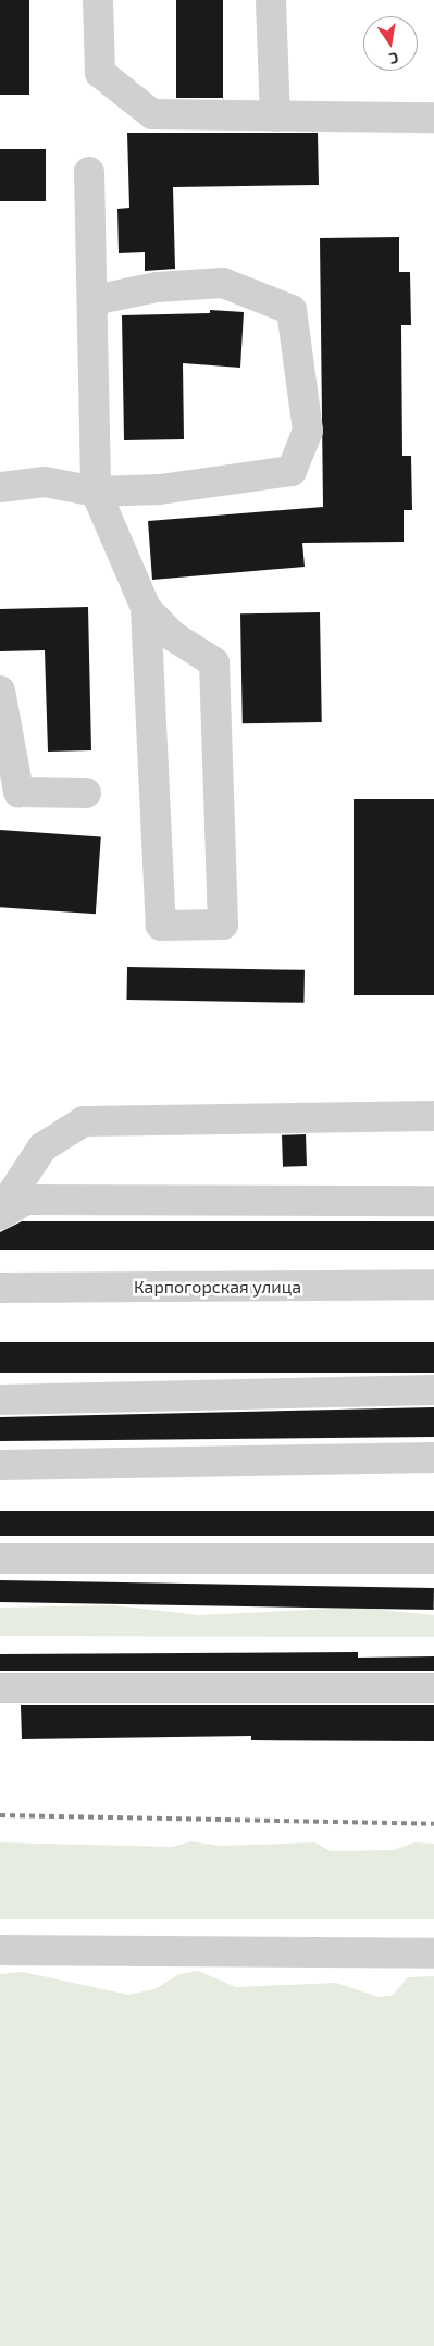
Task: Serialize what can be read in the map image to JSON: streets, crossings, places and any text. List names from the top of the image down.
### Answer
{
  "streets": {
    "street": ["Карпогорская улица"]
  },
  "north": "bottom"
}
